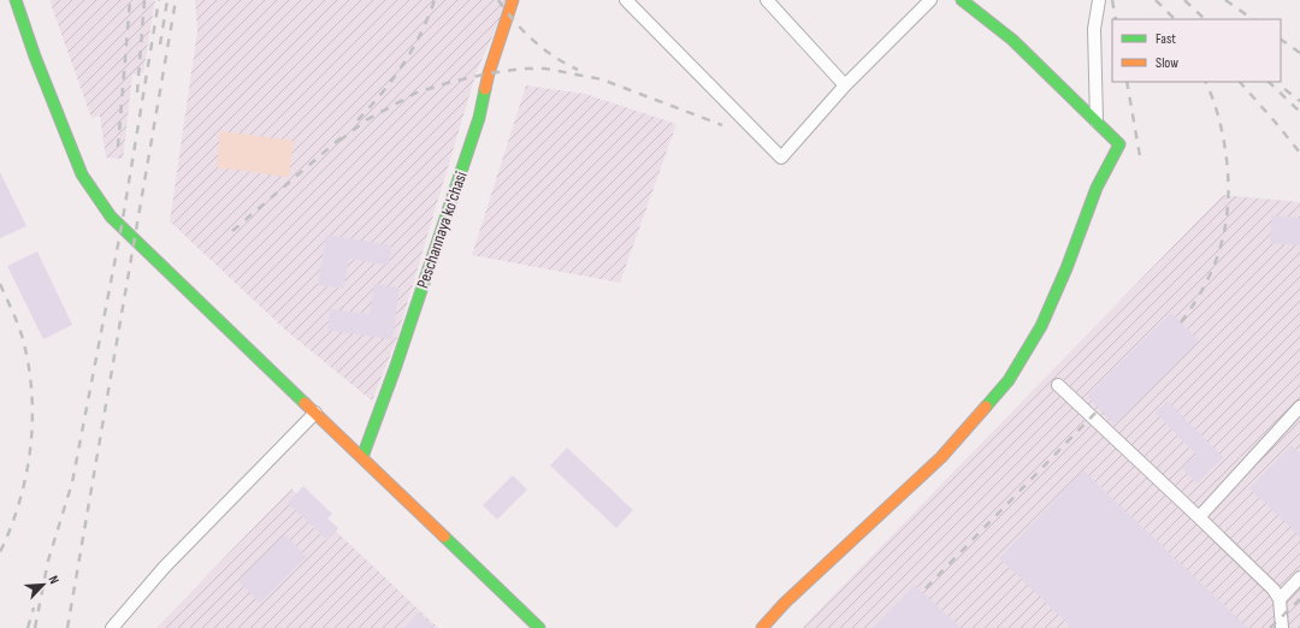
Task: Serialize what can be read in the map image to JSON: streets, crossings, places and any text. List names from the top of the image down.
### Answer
{
  "streets": {
    "street": ["Peschannaya ko'chasi"]
  },
  "legend": ["Fast", "Slow"],
  "north": "top right"
}
